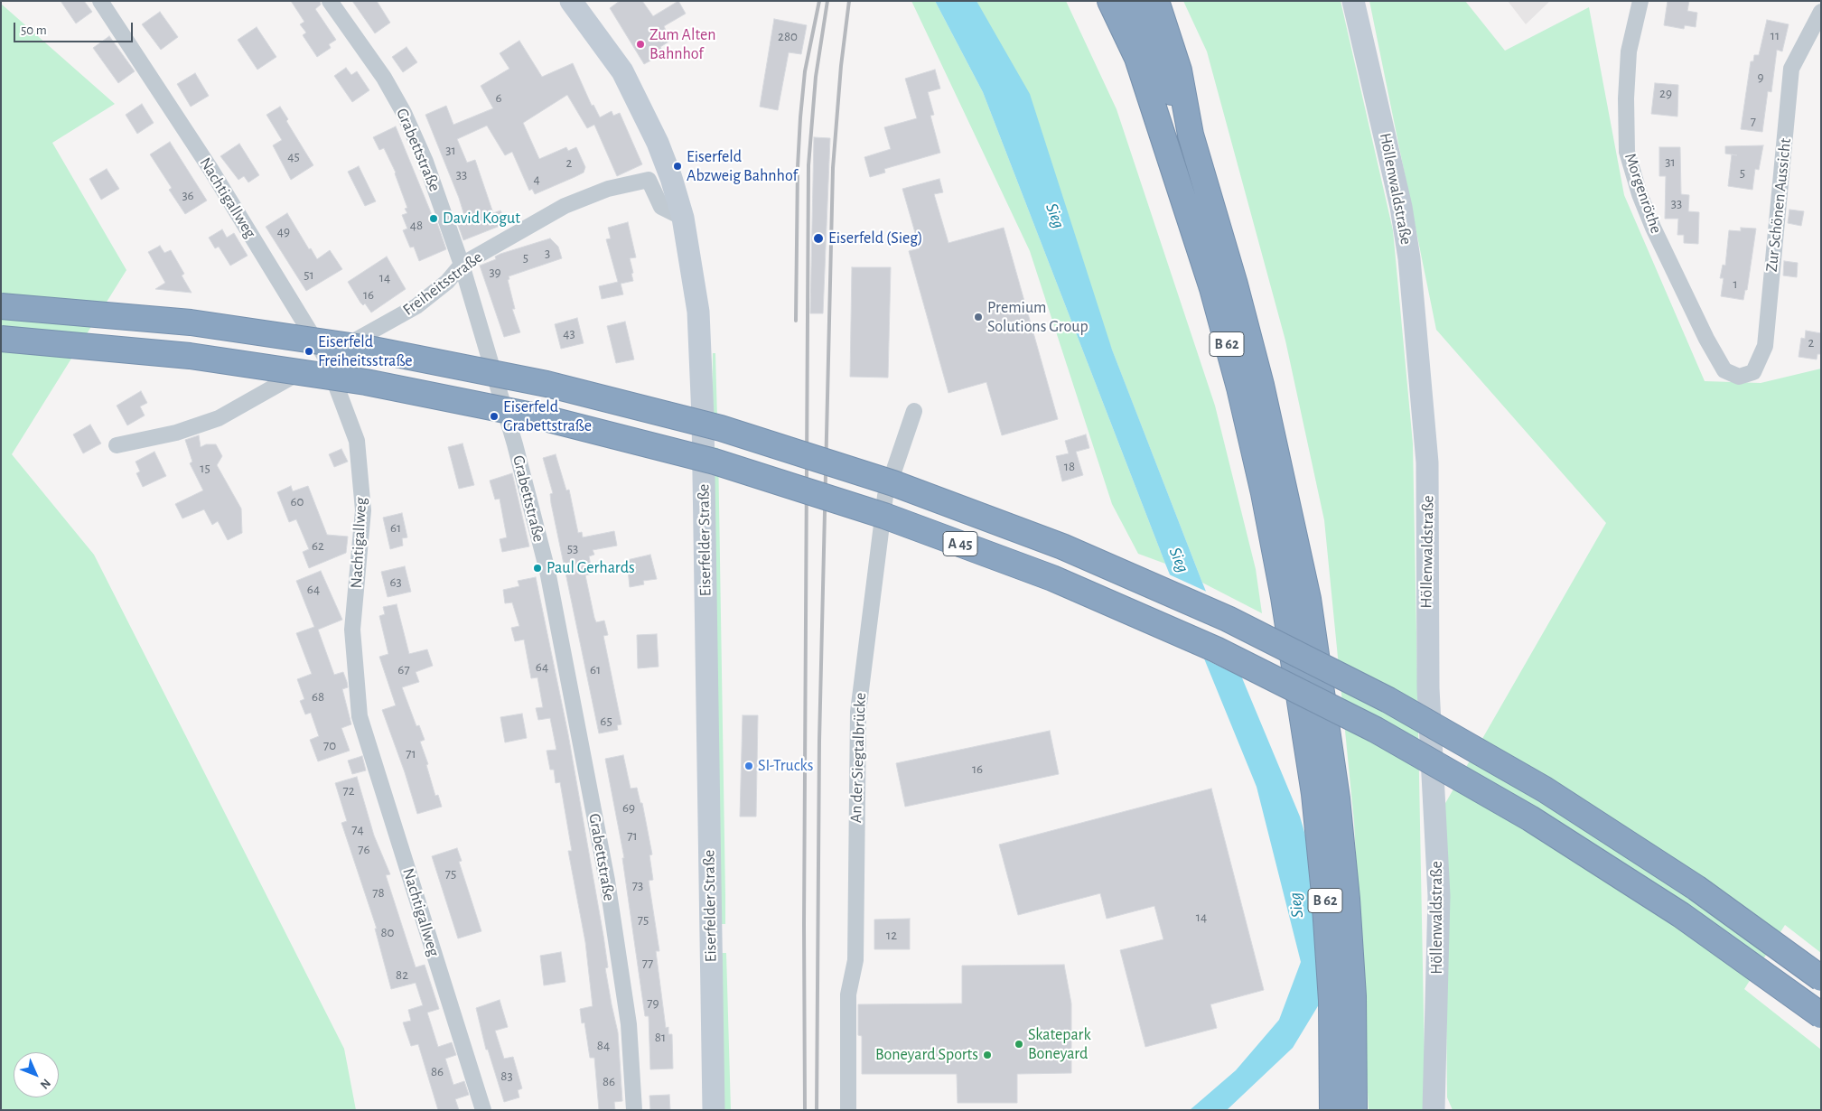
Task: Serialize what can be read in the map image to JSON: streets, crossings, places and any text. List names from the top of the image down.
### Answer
{
  "streets": {
    "highway": ["B 62", "A 45"],
    "main road": ["Höllenwaldstraße", "Eiserfelder Straße"],
    "street": [
      "Grabettstraße",
      "Morgenröthe",
      "Nachtigallweg",
      "Zur Schönen Aussicht",
      "Freiheitsstraße",
      "An der Siegtalbrücke"
    ]
  },
  "crossings": [
    ["Grabettstraße", "Freiheitsstraße"],
    ["Morgenröthe", "Zur Schönen Aussicht"],
    ["Nachtigallweg", "Freiheitsstraße"],
    ["Freiheitsstraße", "Eiserfelder Straße"]
  ],
  "water": ["Sieg"],
  "places": [
    "Zum Alten Bahnhof",
    "Eiserfeld Abzweig Bahnhof",
    "David Kogut",
    "Eiserfeld (Sieg)",
    "Premium Solutions Group",
    "Eiserfeld Freiheitsstraße",
    "Eiserfeld Grabettstraße",
    "Paul Gerhards",
    "SI-Trucks",
    "Skatepark Boneyard",
    "Boneyard Sports"
  ],
  "house_numbers": [
    "11",
    "280",
    "9",
    "29",
    "6",
    "7",
    "31",
    "45",
    "31",
    "2",
    "5",
    "33",
    "4",
    "36",
    "33",
    "48",
    "49",
    "3",
    "5",
    "39",
    "51",
    "14",
    "1",
    "16",
    "43",
    "2",
    "18",
    "15",
    "60",
    "61",
    "62",
    "53",
    "63",
    "64",
    "64",
    "67",
    "61",
    "68",
    "65",
    "70",
    "71",
    "16",
    "72",
    "69",
    "74",
    "71",
    "76",
    "75",
    "73",
    "78",
    "14",
    "75",
    "80",
    "12",
    "77",
    "82",
    "79",
    "81",
    "84",
    "86",
    "83",
    "86"
  ],
  "scale_bar": "50 m",
  "north": "bottom right"
}
